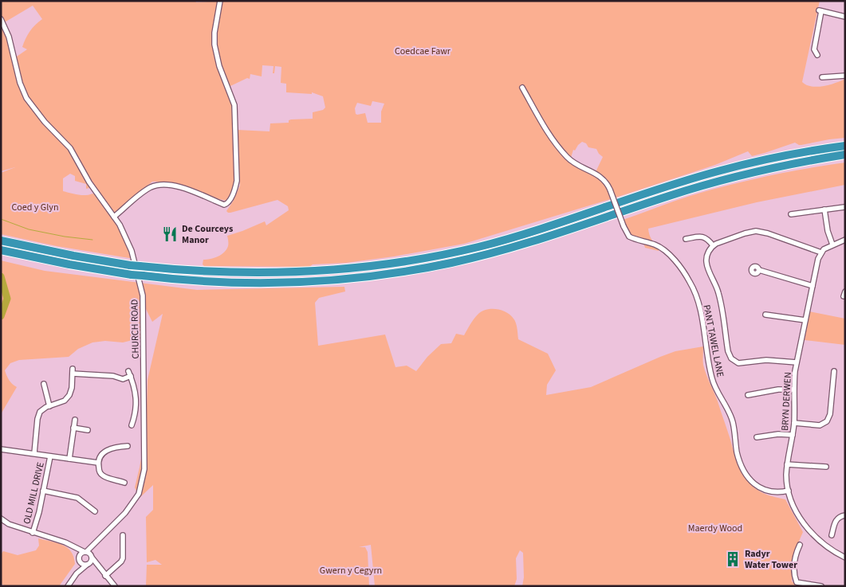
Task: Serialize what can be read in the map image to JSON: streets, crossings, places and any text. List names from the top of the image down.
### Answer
{
  "streets": {
    "street": [
      "CHURCH ROAD",
      "PANT TAWEL LANE",
      "BRYN DERWEN",
      "OLD MILL DRIVE"
    ]
  },
  "crossings": [
    ["PANT TAWEL LANE", "BRYN DERWEN"]
  ],
  "parks": [
    "Coedcae Fawr",
    "Coed y Glyn",
    "Maerdy Wood",
    "Gwern y Cegyrn"
  ],
  "places": {
    "restaurant": ["De Courceys Manor"],
    "building": ["Radyr Water Tower"]
  }
}
